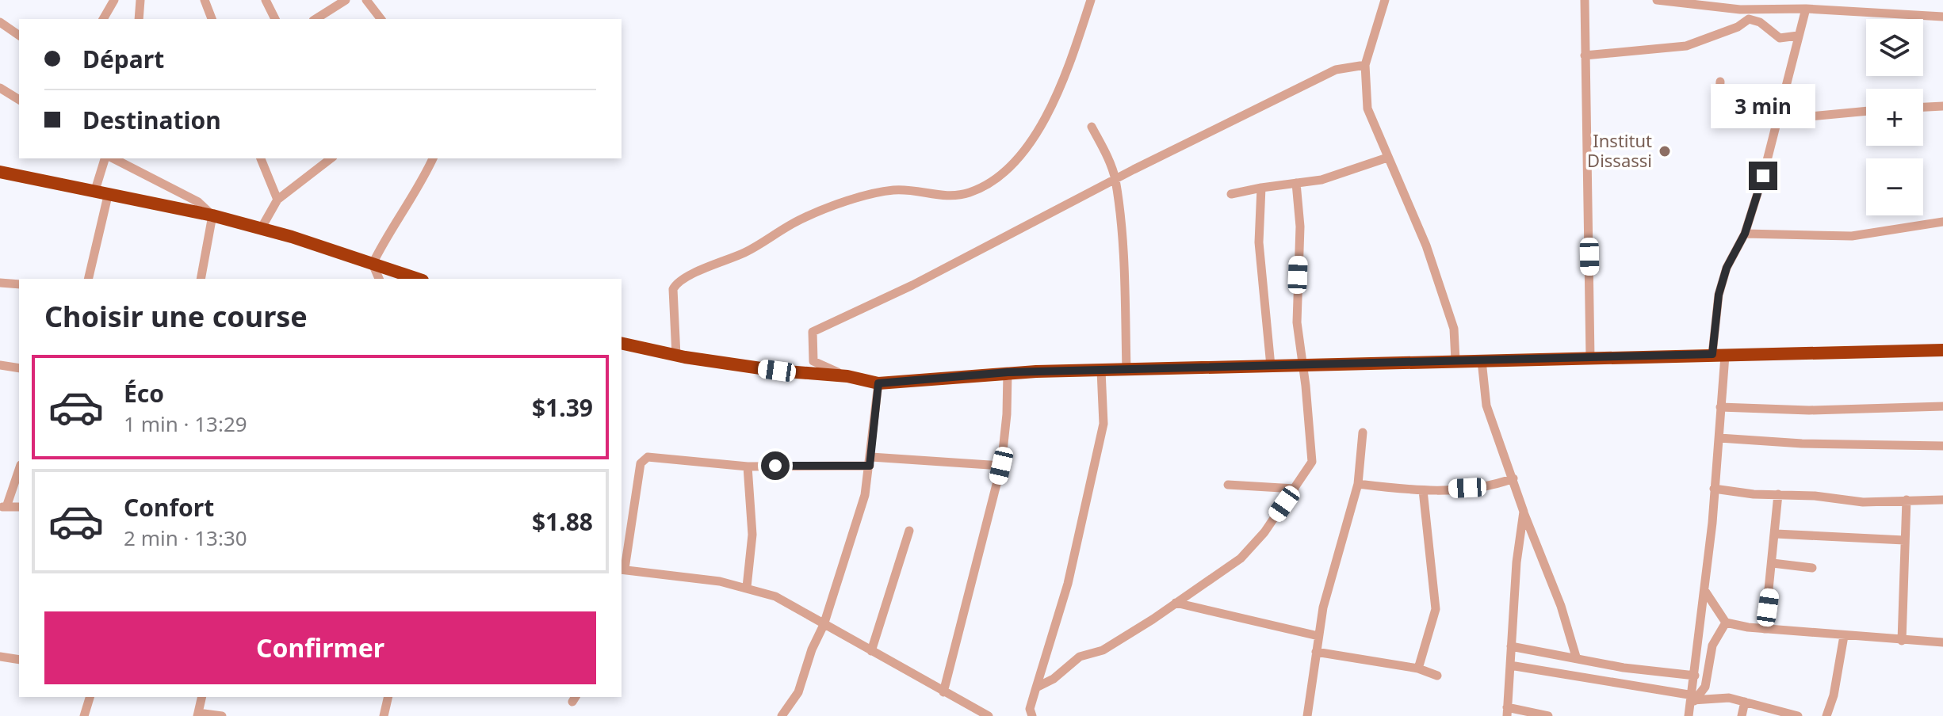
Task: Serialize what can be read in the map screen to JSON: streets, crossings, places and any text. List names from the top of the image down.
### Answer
{
  "places": ["Institut Dissassi"],
  "page": {
    "map_buttons": ["+", "−"],
    "banner": ["Départ", "Destination"],
    "bubble": "3 min",
    "heading": "Choisir une course",
    "list": [
      {
        "name": "Éco",
        "note": "1 min · 13:29",
        "value": "$1.39"
      },
      {
        "name": "Confort",
        "note": "2 min · 13:30",
        "value": "$1.88"
      }
    ],
    "buttons": "Confirmer"
  }
}
